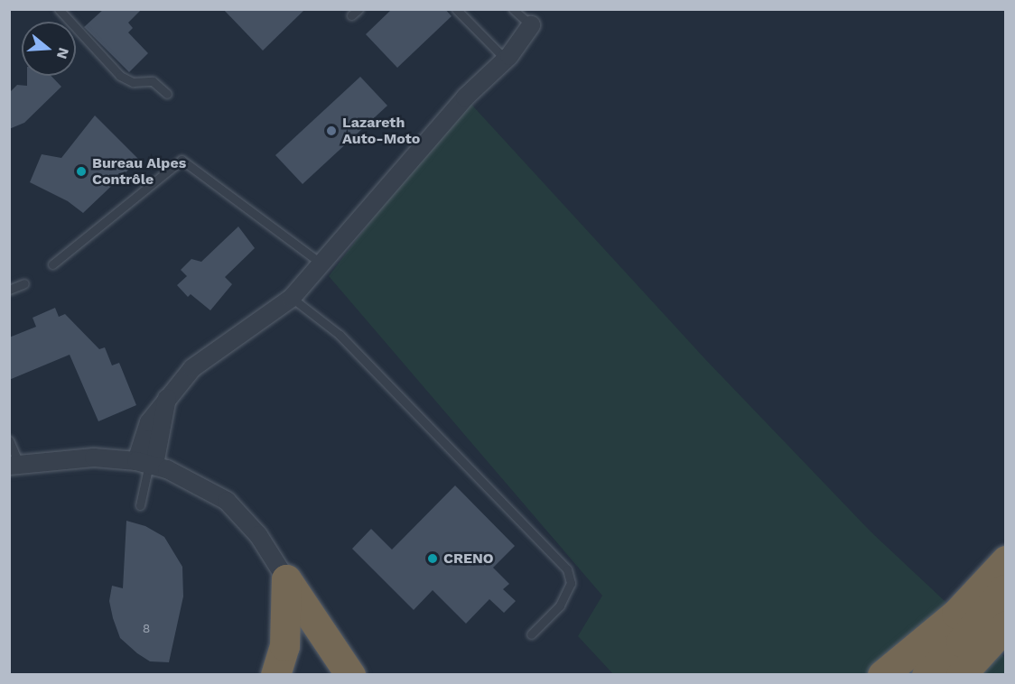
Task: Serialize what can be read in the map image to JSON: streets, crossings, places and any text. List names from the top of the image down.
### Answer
{
  "places": ["Lazareth Auto-Moto", "Bureau Alpes Contrôle", "CRENO"],
  "house_numbers": ["8"],
  "north": "right"
}
